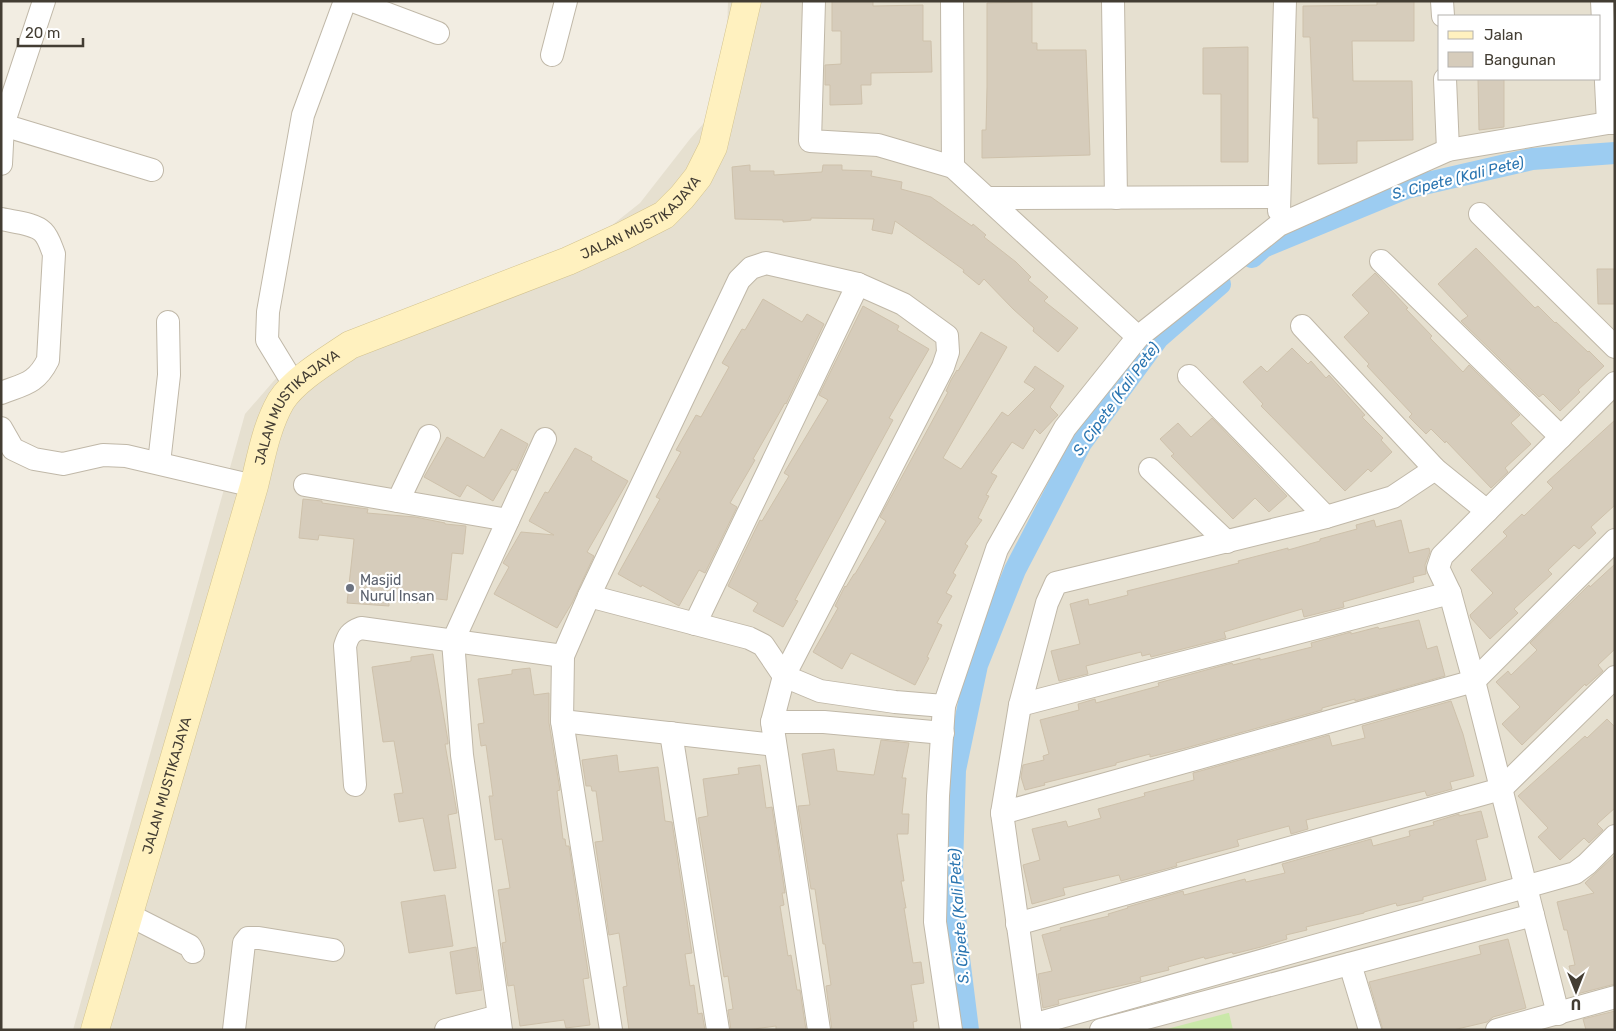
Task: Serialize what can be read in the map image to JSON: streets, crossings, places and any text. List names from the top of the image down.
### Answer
{
  "streets": {
    "main road": ["JALAN MUSTIKAJAYA"]
  },
  "water": ["S. Cipete (Kali Pete)"],
  "places": ["Masjid Nurul Insan"],
  "legend": ["Jalan", "Bangunan"],
  "scale_bar": "20 m",
  "north": "bottom"
}
